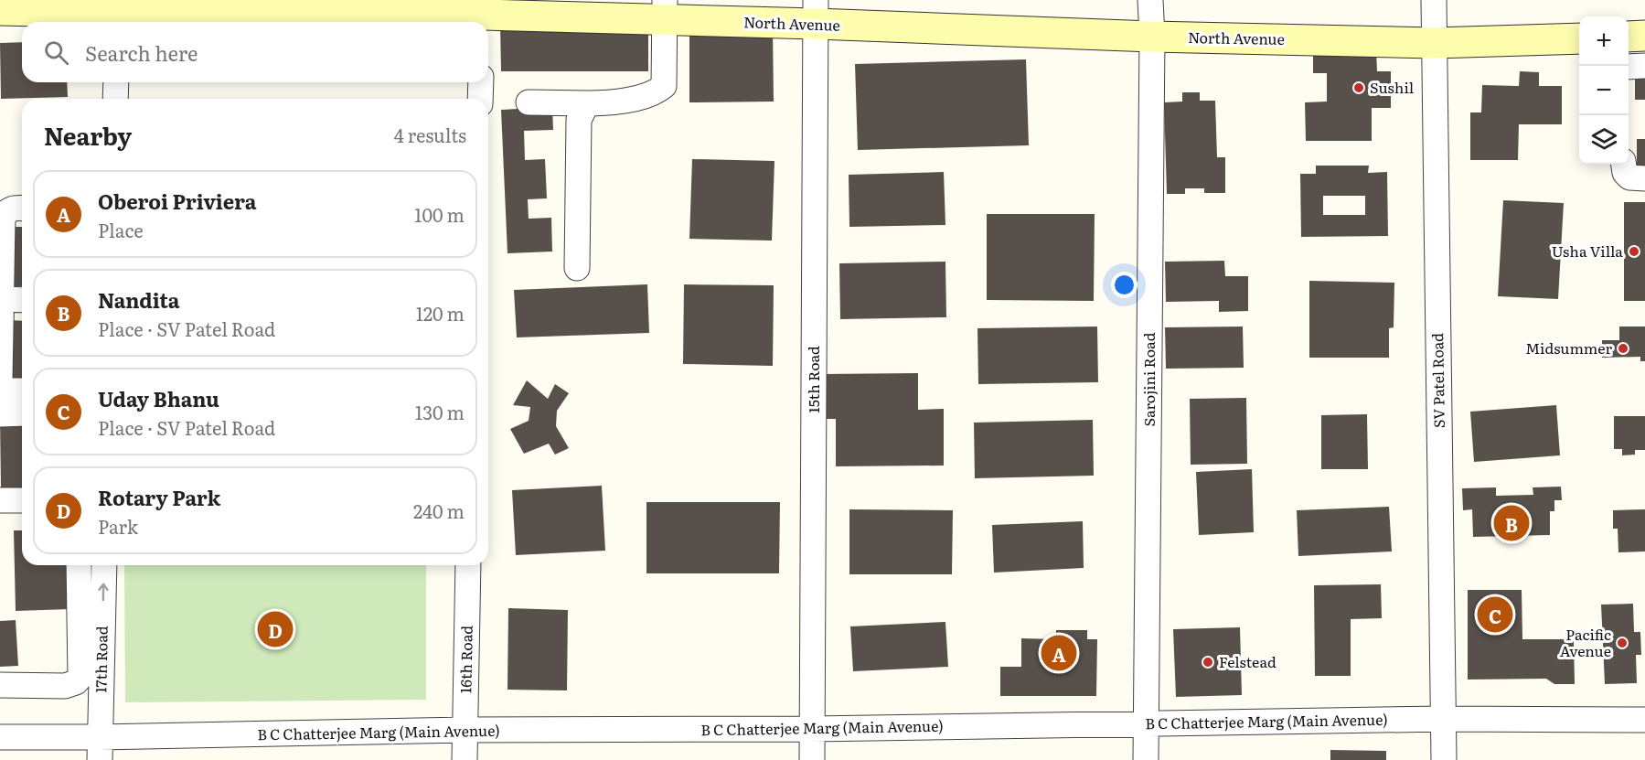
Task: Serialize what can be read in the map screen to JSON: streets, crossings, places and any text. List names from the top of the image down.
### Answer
{
  "streets": {
    "street": [
      "North Avenue",
      "15th Road",
      "Sarojini Road",
      "SV Patel Road",
      "17th Road",
      "16th Road",
      "B C Chatterjee Marg (Main Avenue)"
    ]
  },
  "crossings": [
    ["North Avenue", "15th Road"],
    ["North Avenue", "Sarojini Road"],
    ["North Avenue", "SV Patel Road"],
    ["15th Road", "B C Chatterjee Marg (Main Avenue)"],
    ["Sarojini Road", "B C Chatterjee Marg (Main Avenue)"],
    ["SV Patel Road", "B C Chatterjee Marg (Main Avenue)"],
    ["17th Road", "B C Chatterjee Marg (Main Avenue)"],
    ["16th Road", "B C Chatterjee Marg (Main Avenue)"]
  ],
  "places": [
    "Sushil",
    "Usha Villa",
    "Midsummer",
    "Pacific Avenue",
    "Felstead"
  ],
  "page": {
    "map_buttons": ["+", "−"],
    "search": "Search here",
    "heading": ["Nearby", "4 results"],
    "list": [
      {
        "mark": "A",
        "name": "Oberoi Priviera",
        "note": "Place",
        "value": "100 m"
      },
      {
        "mark": "B",
        "name": "Nandita",
        "note": "Place · SV Patel Road",
        "value": "120 m"
      },
      {
        "mark": "C",
        "name": "Uday Bhanu",
        "note": "Place · SV Patel Road",
        "value": "130 m"
      },
      {
        "mark": "D",
        "name": "Rotary Park",
        "note": "Park",
        "value": "240 m"
      }
    ],
    "pins": [
      "B",
      "C",
      "D",
      "A"
    ]
  }
}
